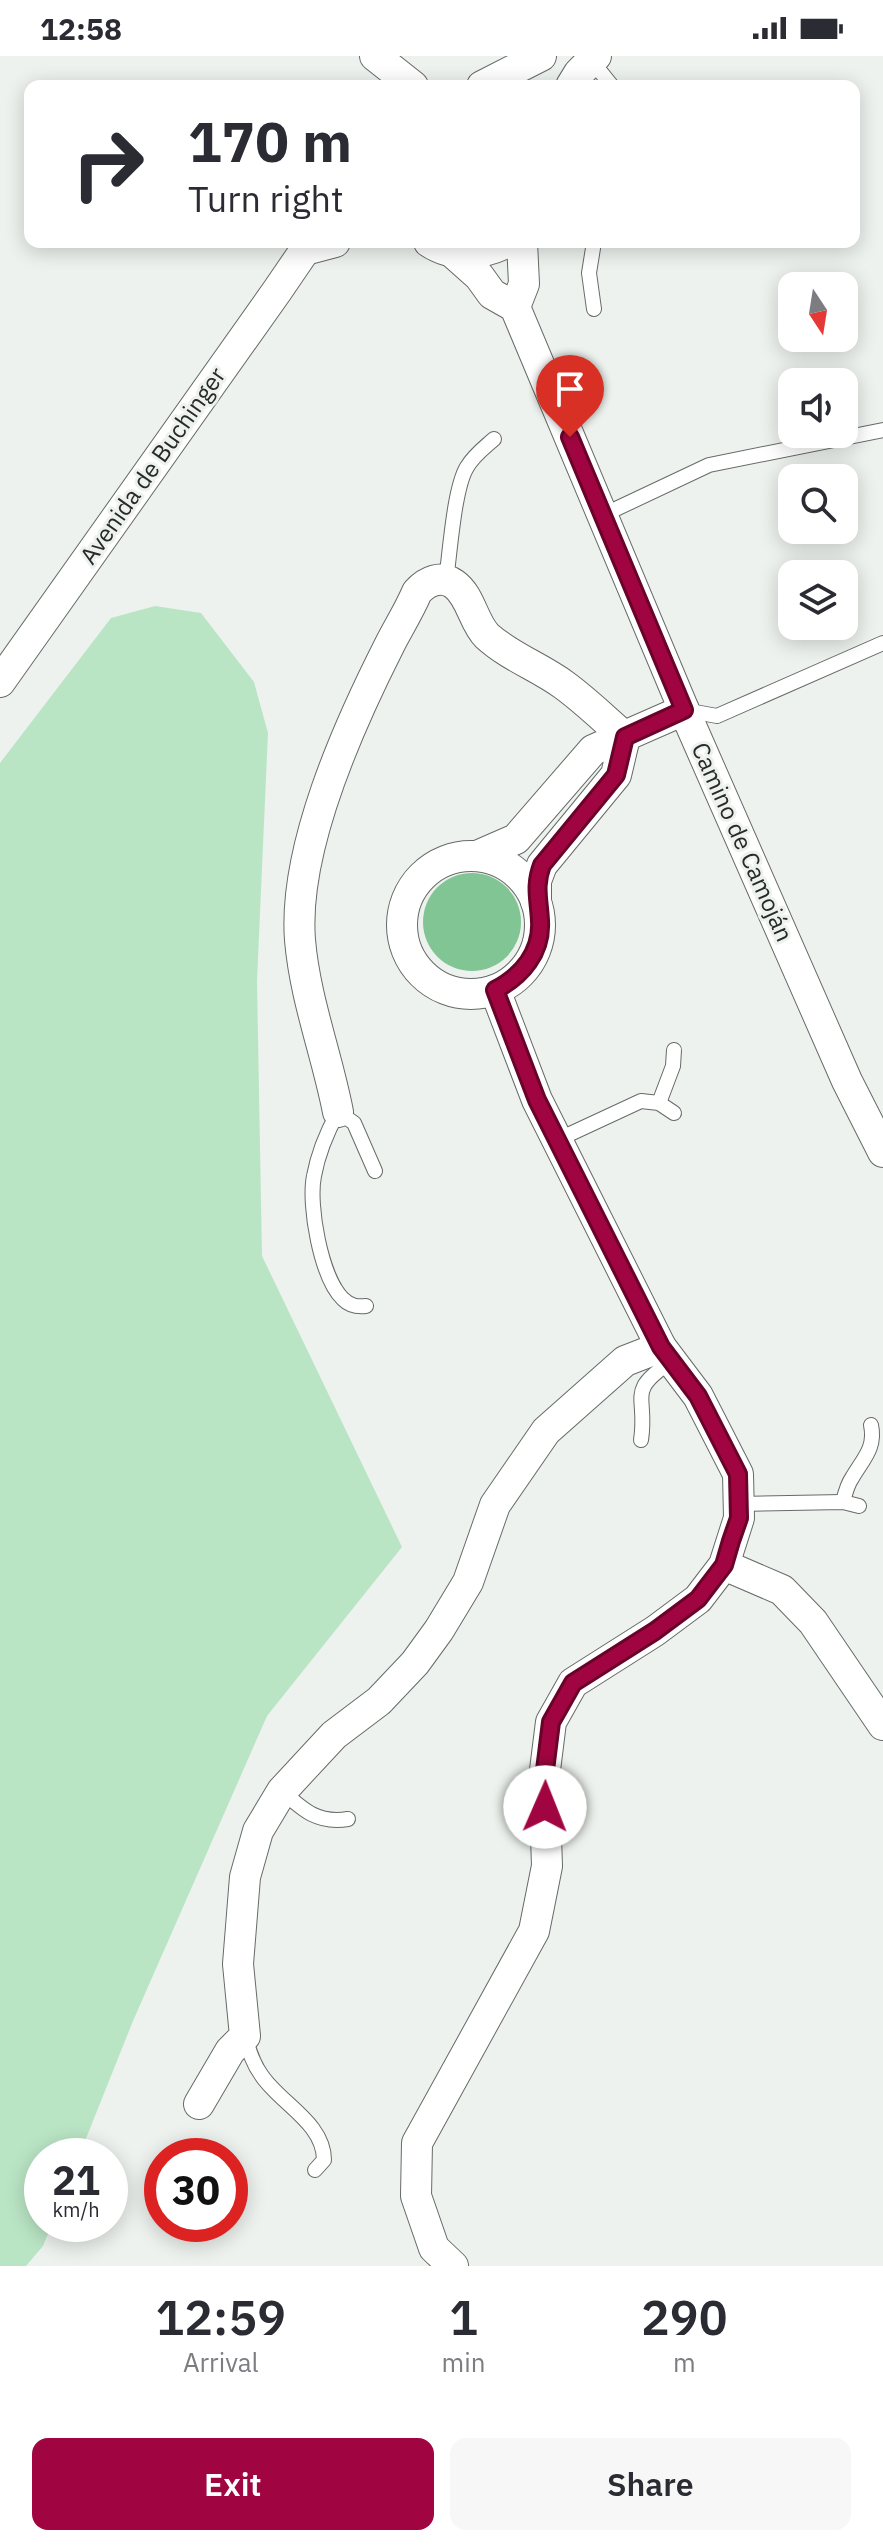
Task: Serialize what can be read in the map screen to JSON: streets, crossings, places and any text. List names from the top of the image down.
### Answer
{
  "streets": {
    "street": ["Avenida de Buchinger", "Camino de Camoján"]
  },
  "north": "bottom",
  "page": {
    "status": "12:58",
    "turn": ["170 m", "Turn right"],
    "speed": "21 km/h",
    "limit": "30",
    "eta": [
      "12:59",
      "Arrival",
      "1",
      "min",
      "290",
      "m"
    ],
    "buttons": ["Exit", "Share"]
  }
}
